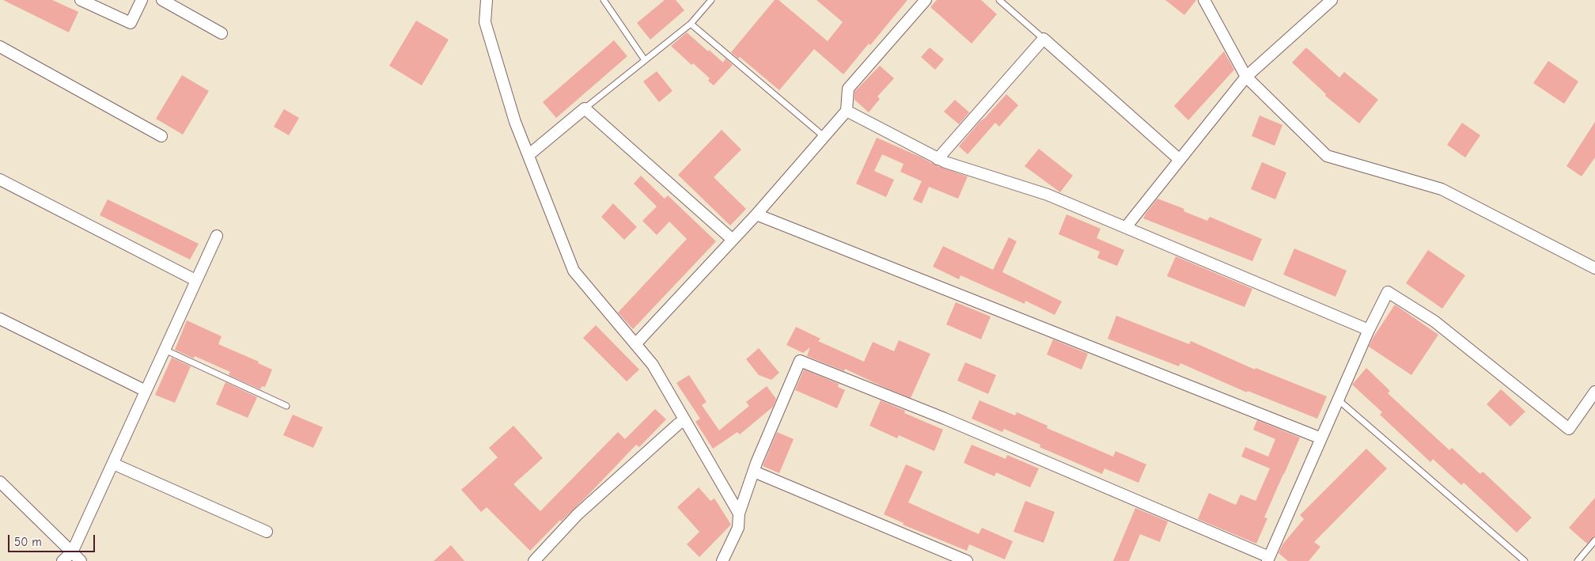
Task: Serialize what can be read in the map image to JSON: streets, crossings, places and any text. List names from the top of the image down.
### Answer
{
  "scale_bar": "50 m"
}
